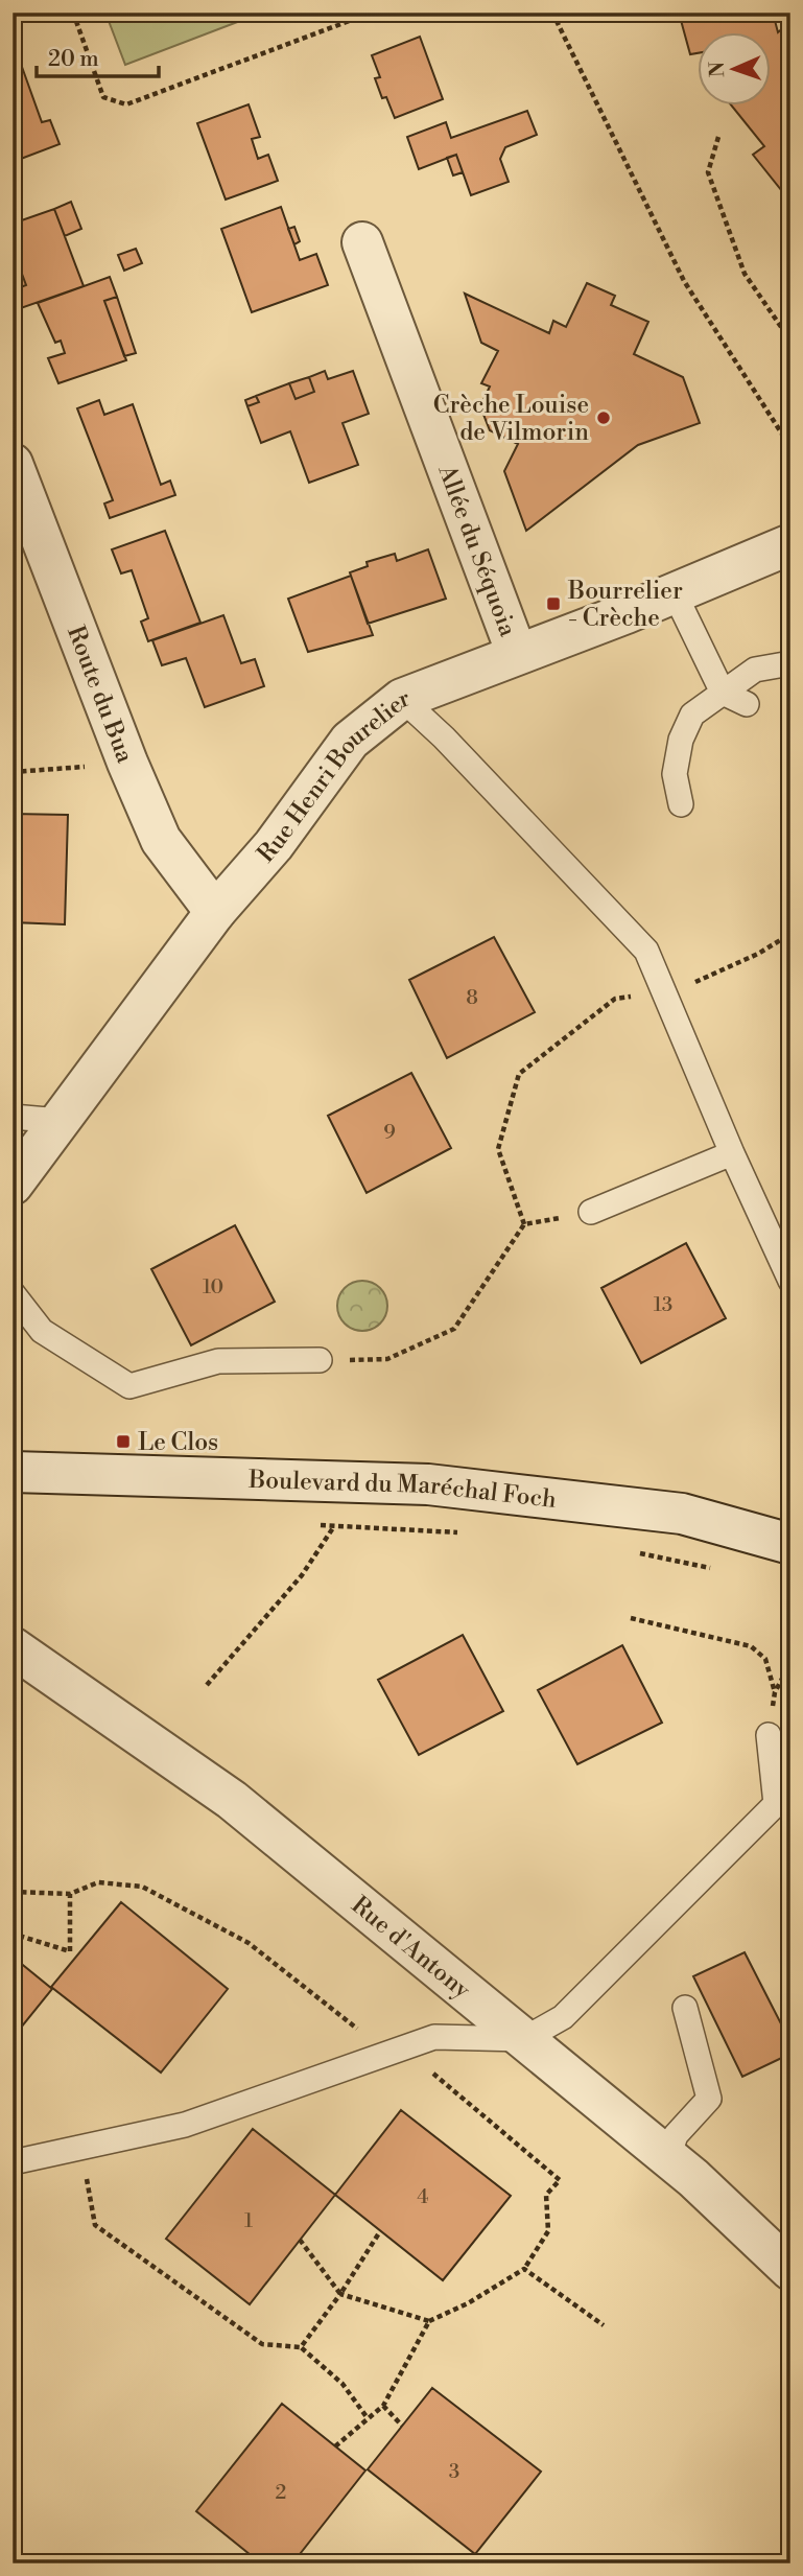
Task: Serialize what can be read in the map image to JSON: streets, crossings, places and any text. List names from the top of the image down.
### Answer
{
  "streets": {
    "street": [
      "Allée du Séquoia",
      "Route du Bua",
      "Rue Henri Bourelier",
      "Boulevard du Maréchal Foch",
      "Rue d'Antony"
    ]
  },
  "crossings": [
    ["Allée du Séquoia", "Rue Henri Bourelier"],
    ["Route du Bua", "Rue Henri Bourelier"]
  ],
  "places": {
    "other": ["Crèche Louise de Vilmorin"],
    "transit": ["Bourrelier - Crèche", "Le Clos"]
  },
  "house_numbers": [
    "8",
    "9",
    "10",
    "13",
    "4",
    "1",
    "3",
    "2"
  ],
  "scale_bar": "20 m",
  "north": "left"
}
